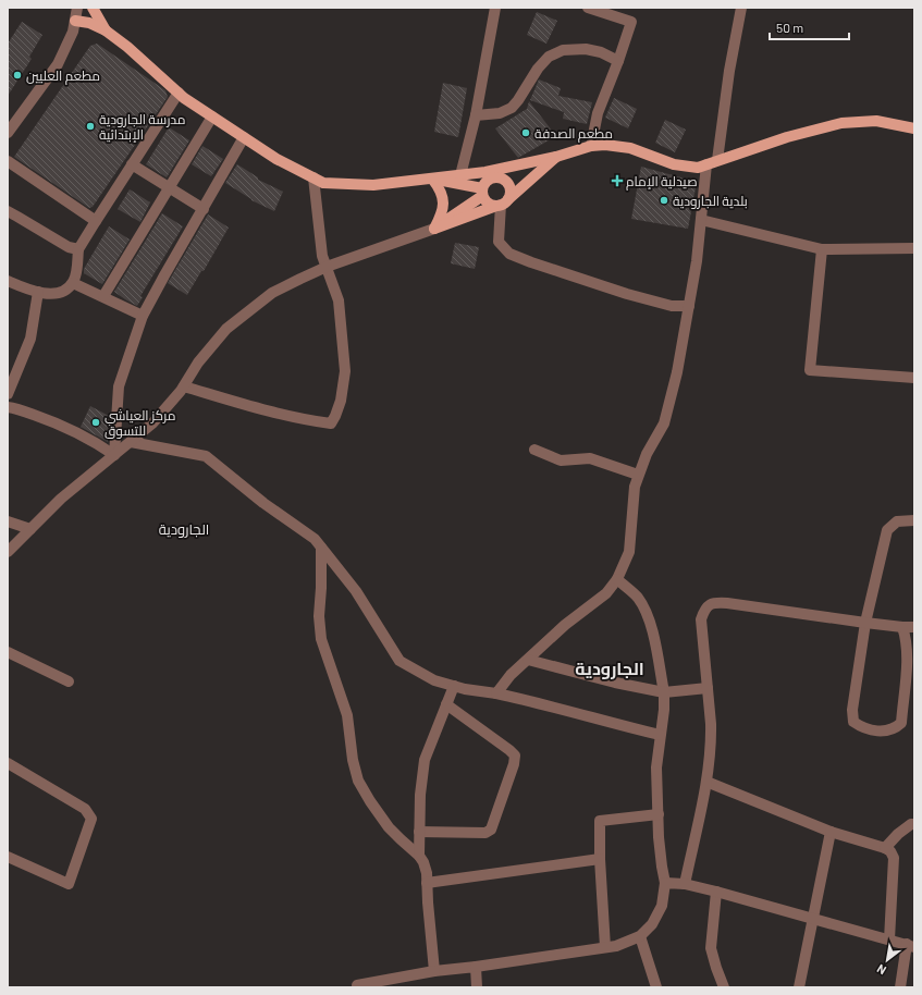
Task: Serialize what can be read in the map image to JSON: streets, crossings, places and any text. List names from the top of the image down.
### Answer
{
  "districts": ["الجارودية", "الجارودية"],
  "places": {
    "other": [
      "مطعم العليين",
      "مدرسة الجارودية الإبتدائية",
      "مطعم الصدفة",
      "بلدية الجارودية",
      "مركز العياشي للتسوق"
    ],
    "health": ["صيدلية الإمام"]
  },
  "scale_bar": "50 m",
  "north": "bottom left"
}
